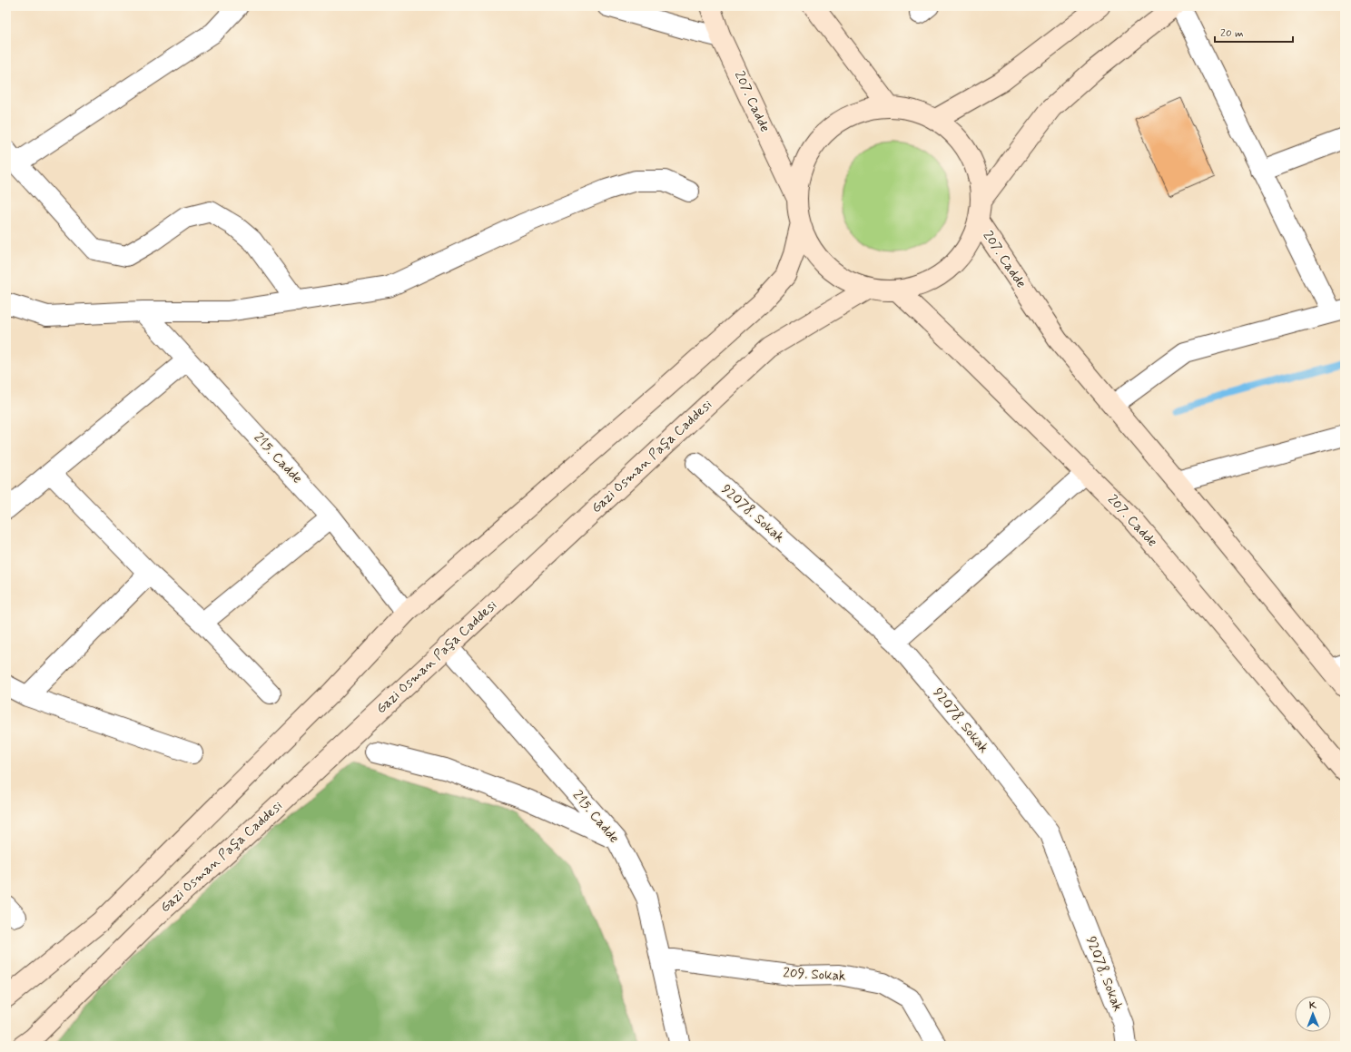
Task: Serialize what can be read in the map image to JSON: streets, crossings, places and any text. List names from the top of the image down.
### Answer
{
  "streets": {
    "main road": ["207. Cadde", "Gazi Osman Paşa Caddesi"],
    "street": ["215. Cadde", "92078. Sokak", "209. Sokak"]
  },
  "crossings": [
    ["Gazi Osman Paşa Caddesi", "215. Cadde"],
    ["215. Cadde", "209. Sokak"]
  ],
  "scale_bar": "20 m",
  "north": "top"
}
